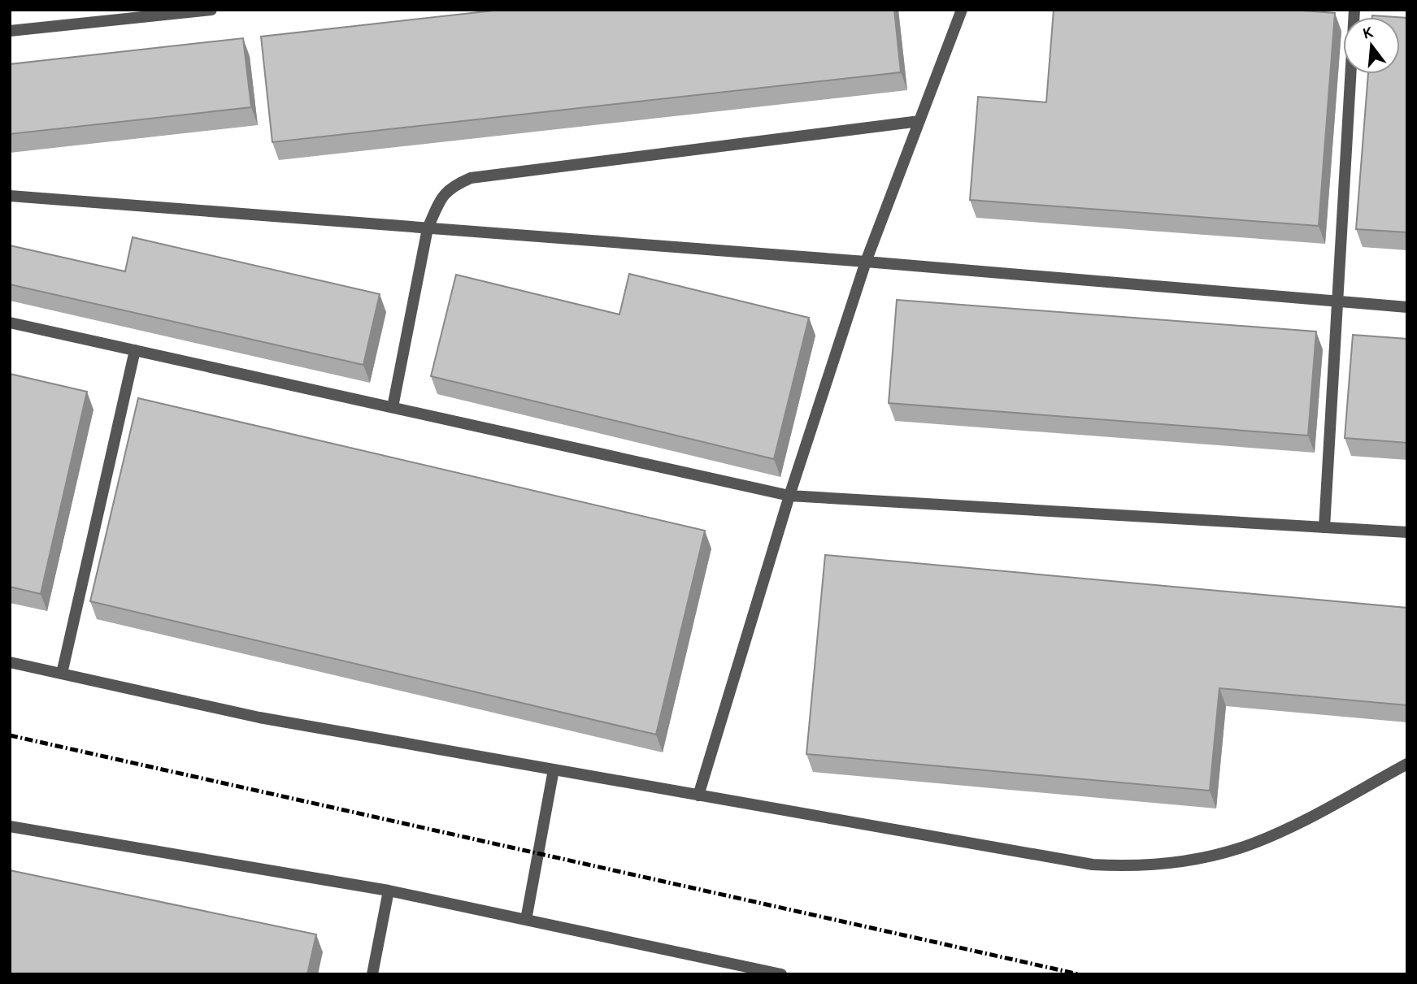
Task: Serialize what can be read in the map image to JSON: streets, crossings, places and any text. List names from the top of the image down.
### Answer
{
  "north": "top"
}
